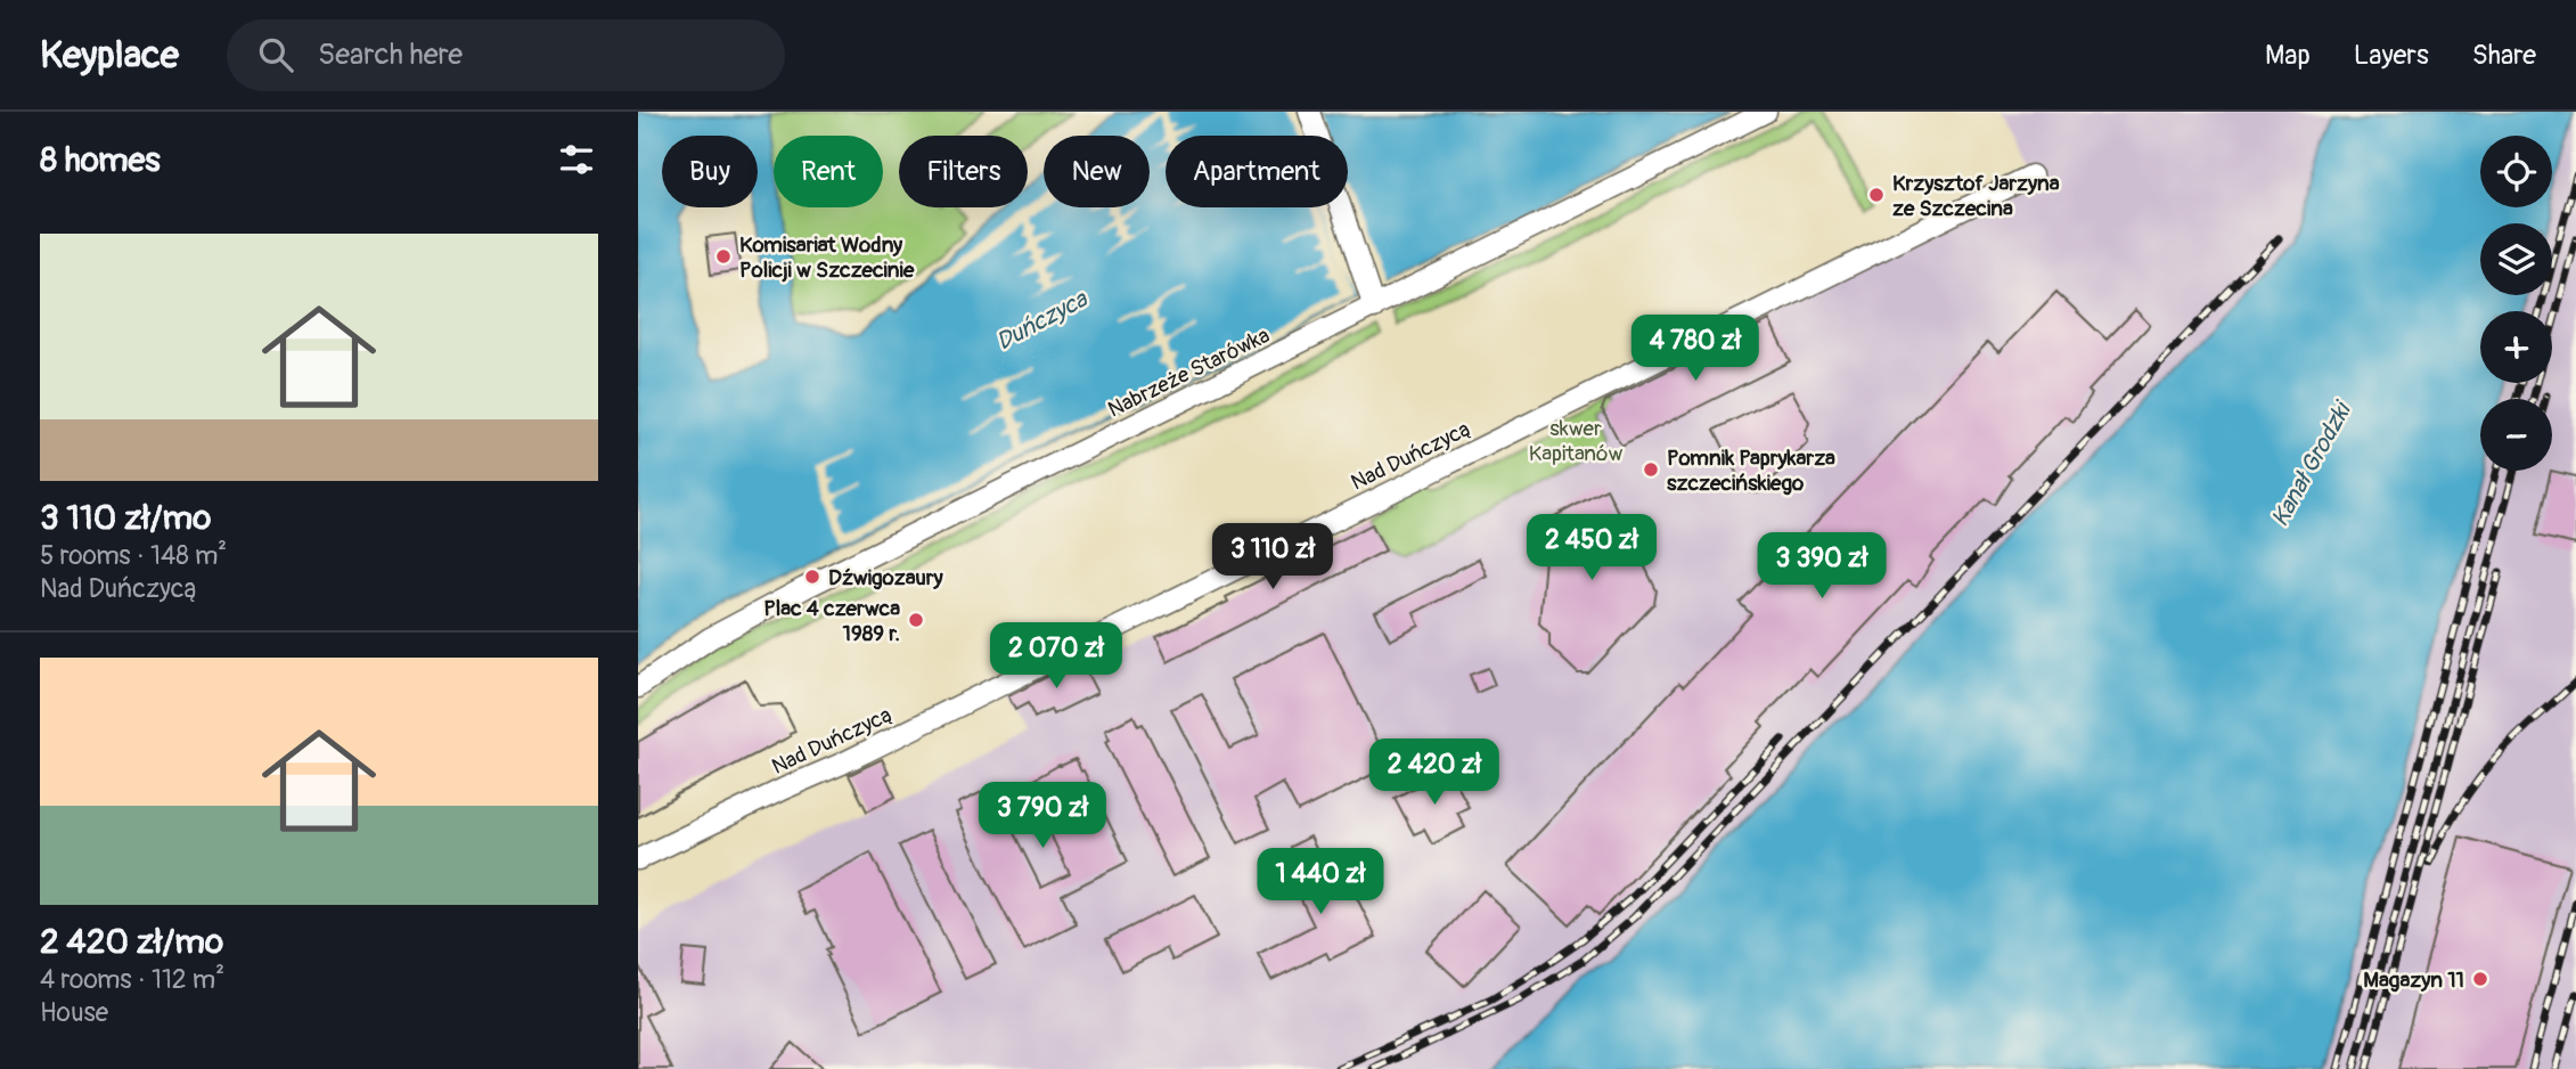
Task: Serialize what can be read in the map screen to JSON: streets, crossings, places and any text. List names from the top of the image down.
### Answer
{
  "streets": {
    "street": ["Nabrzeże Starówka", "Nad Duńczycą"]
  },
  "water": ["Duńczyca", "Kanał Grodzki"],
  "parks": ["skwer Kapitanów"],
  "places": [
    "Krzysztof Jarzyna ze Szczecina",
    "Komisariat Wodny Policji w Szczecinie",
    "Pomnik Paprykarza szczecińskiego",
    "Dźwigozaury",
    "Plac 4 czerwca 1989 r.",
    "Magazyn 11"
  ],
  "page": {
    "header": "Keyplace",
    "search": "Search here",
    "nav": ["Map", "Layers", "Share"],
    "heading": "8 homes",
    "map_buttons": ["+", "−"],
    "chip": [
      "Buy",
      "Rent",
      "Filters",
      "New",
      "Apartment"
    ],
    "list": [
      {
        "name": "3 110 zł/mo",
        "note": "5 rooms · 148 m² · Nad Duńczycą"
      },
      {
        "name": "2 420 zł/mo",
        "note": "4 rooms · 112 m² · House"
      }
    ],
    "price": [
      "4 780 zł",
      "2 450 zł",
      "3 110 zł",
      "3 390 zł",
      "2 070 zł",
      "2 420 zł",
      "3 790 zł",
      "1 440 zł"
    ]
  }
}
